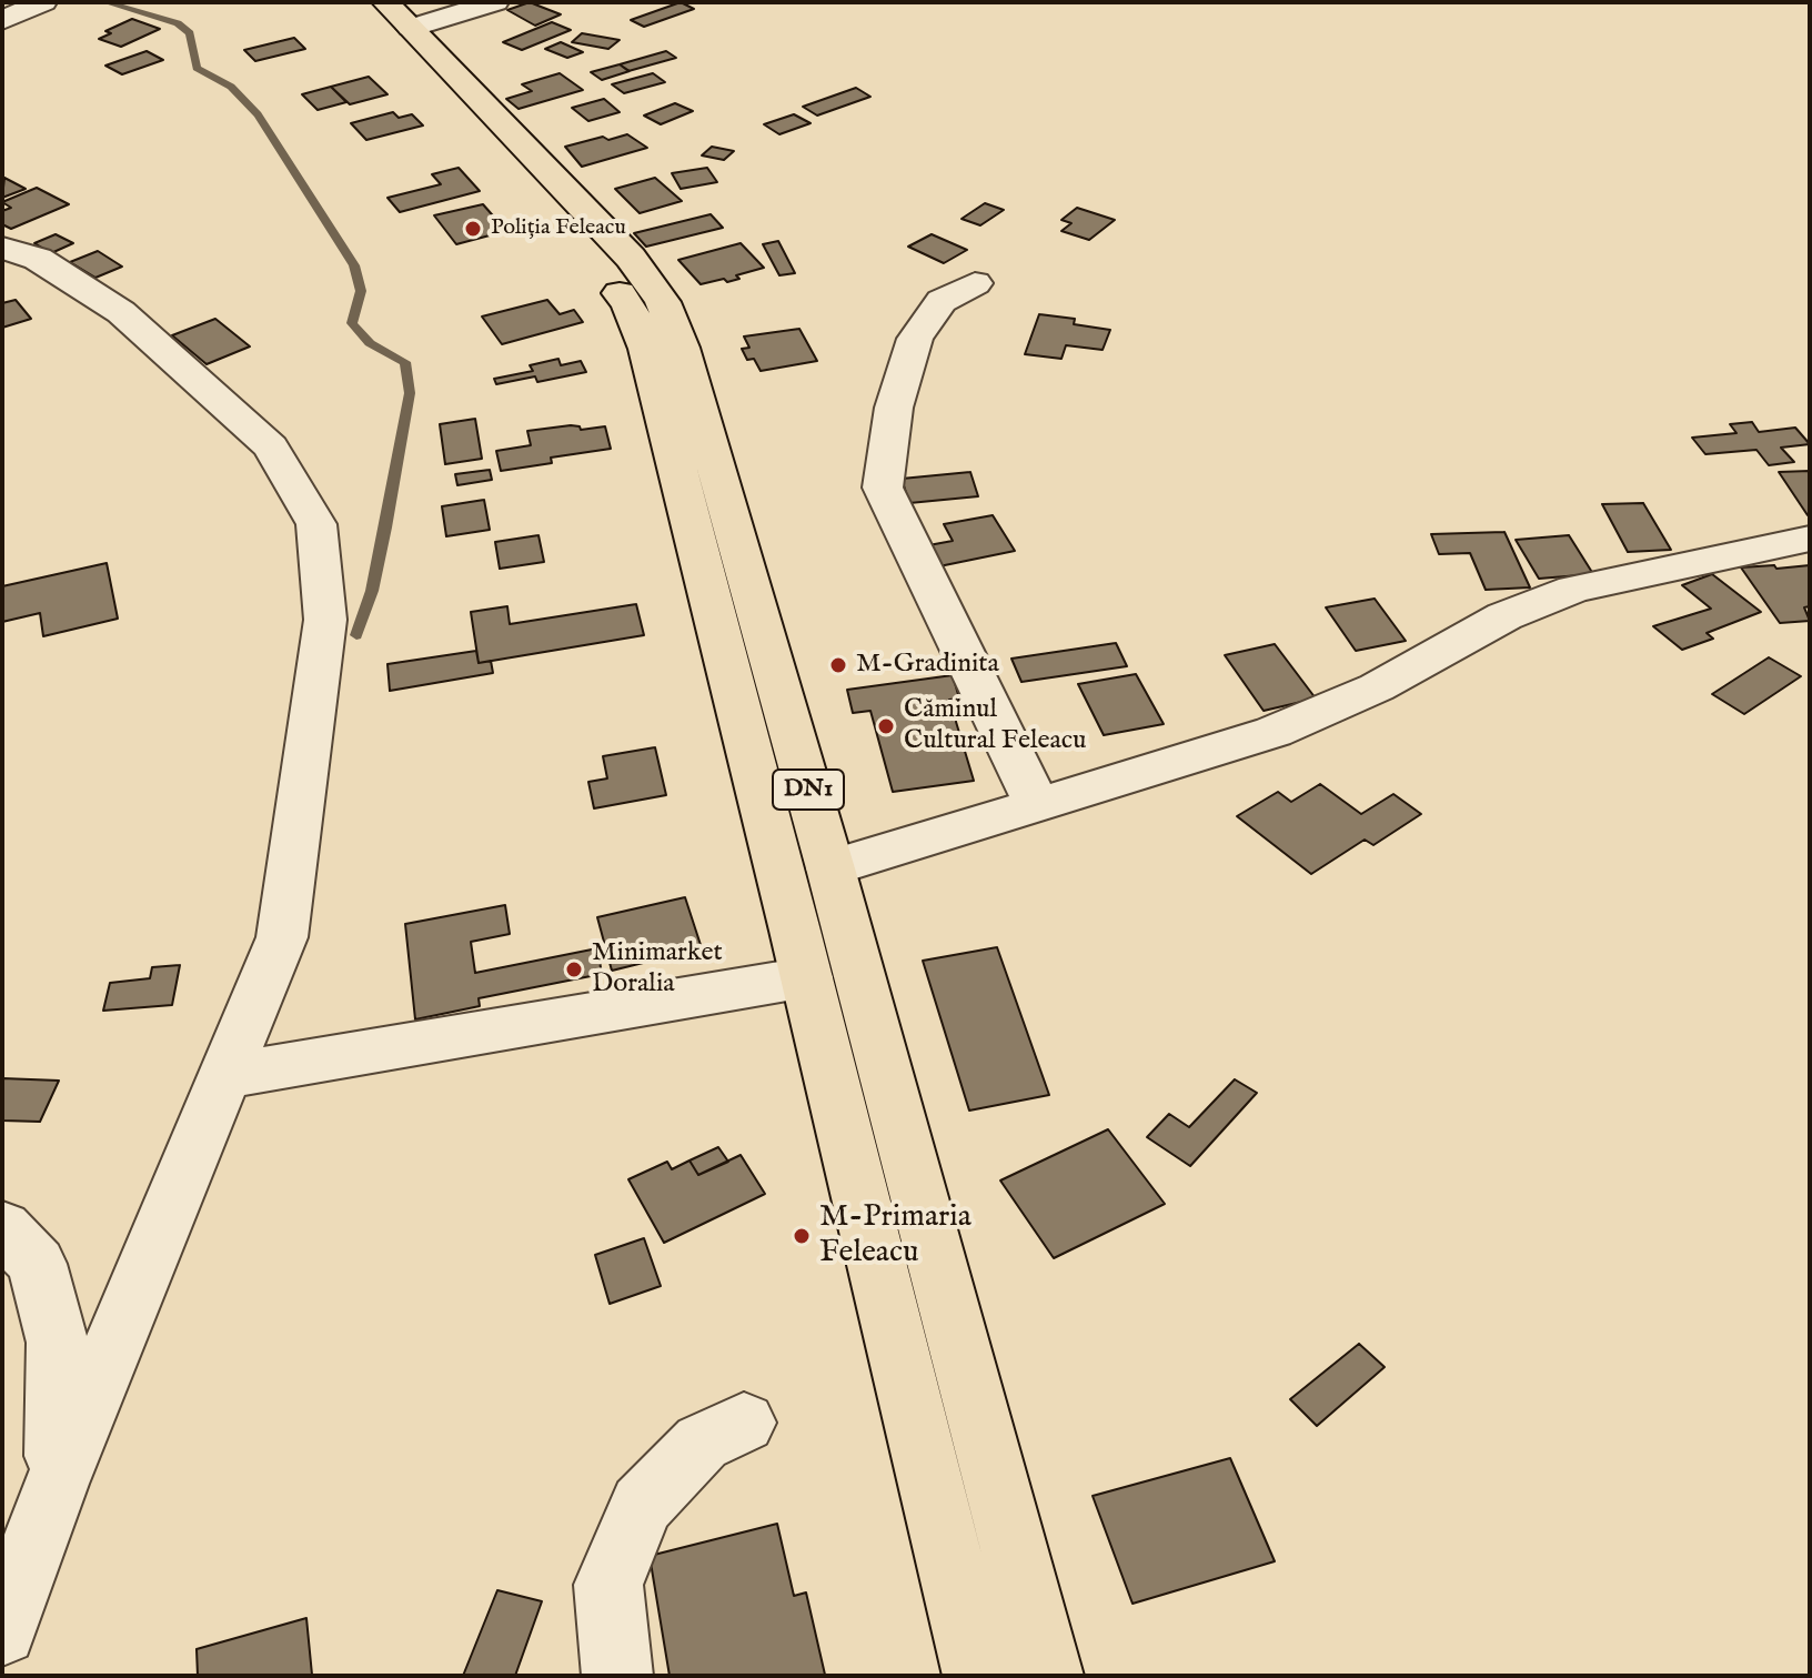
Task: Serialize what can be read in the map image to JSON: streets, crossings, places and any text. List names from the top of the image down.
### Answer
{
  "streets": {
    "main road": ["DN1"]
  },
  "places": [
    "Poliția Feleacu",
    "M-Gradinita",
    "Căminul Cultural Feleacu",
    "Minimarket Doralia",
    "M-Primaria Feleacu"
  ]
}
